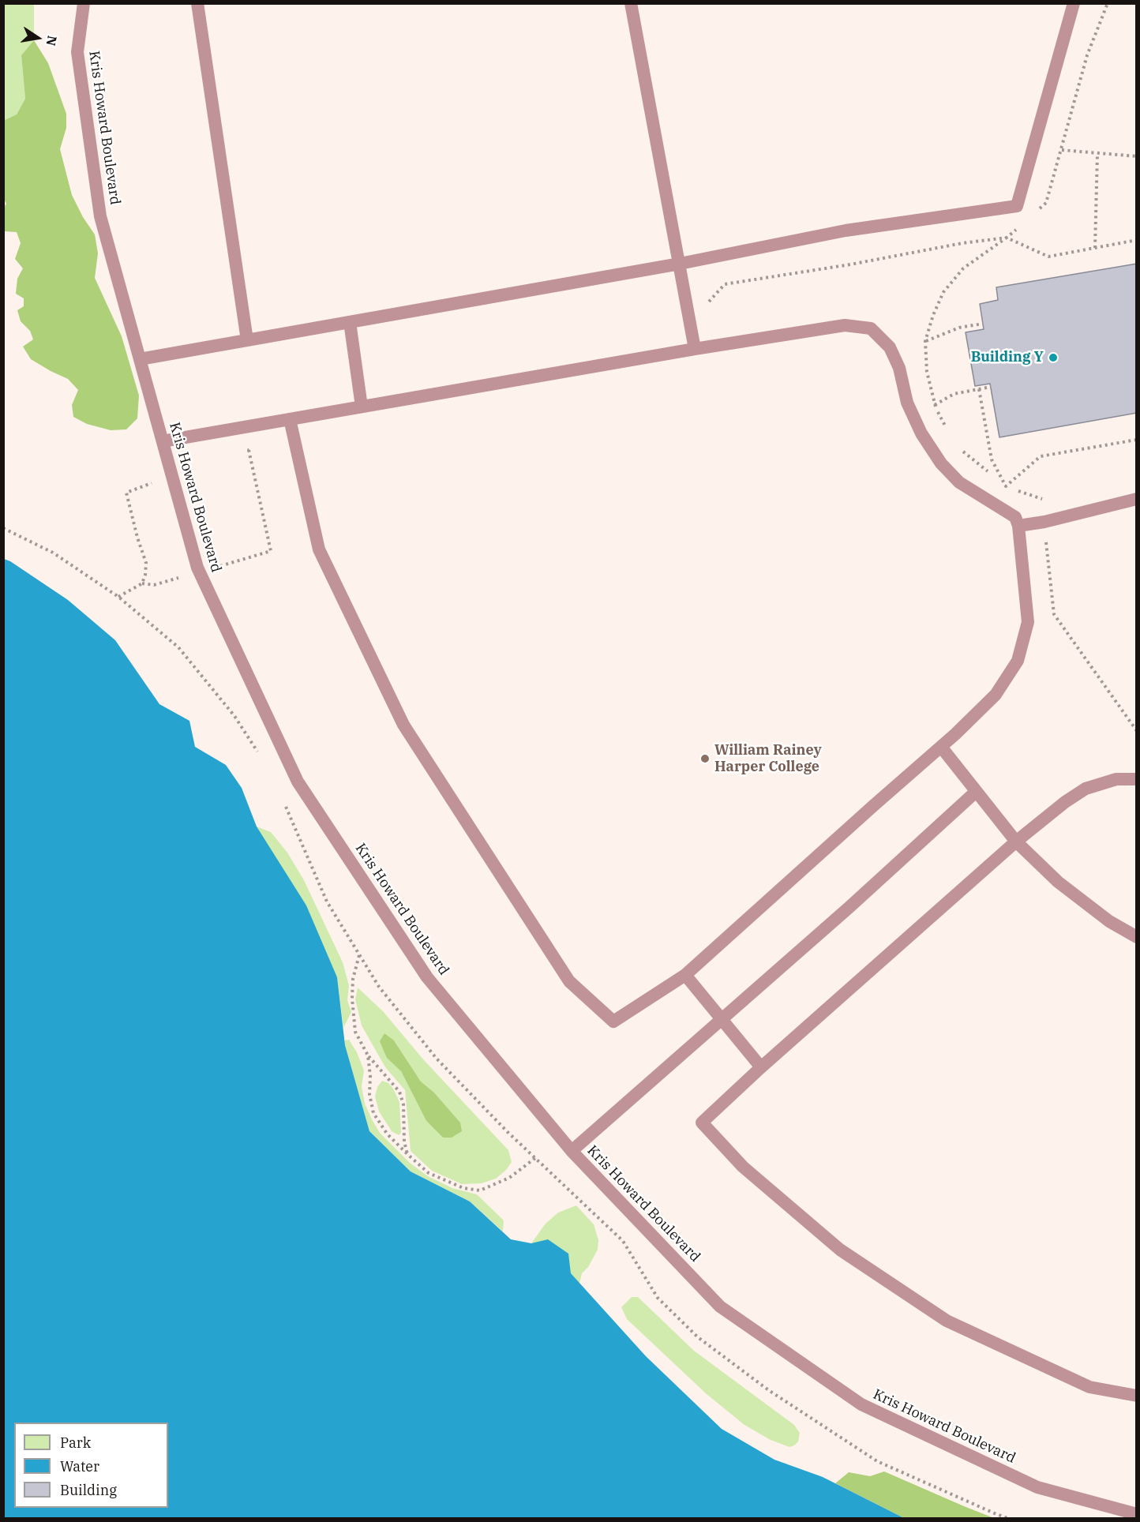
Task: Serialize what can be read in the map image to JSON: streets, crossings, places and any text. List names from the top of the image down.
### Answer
{
  "streets": {
    "lane": ["Kris Howard Boulevard"]
  },
  "places": ["Building Y", "William Rainey Harper College"],
  "legend": ["Park", "Water", "Building"],
  "north": "right"
}
